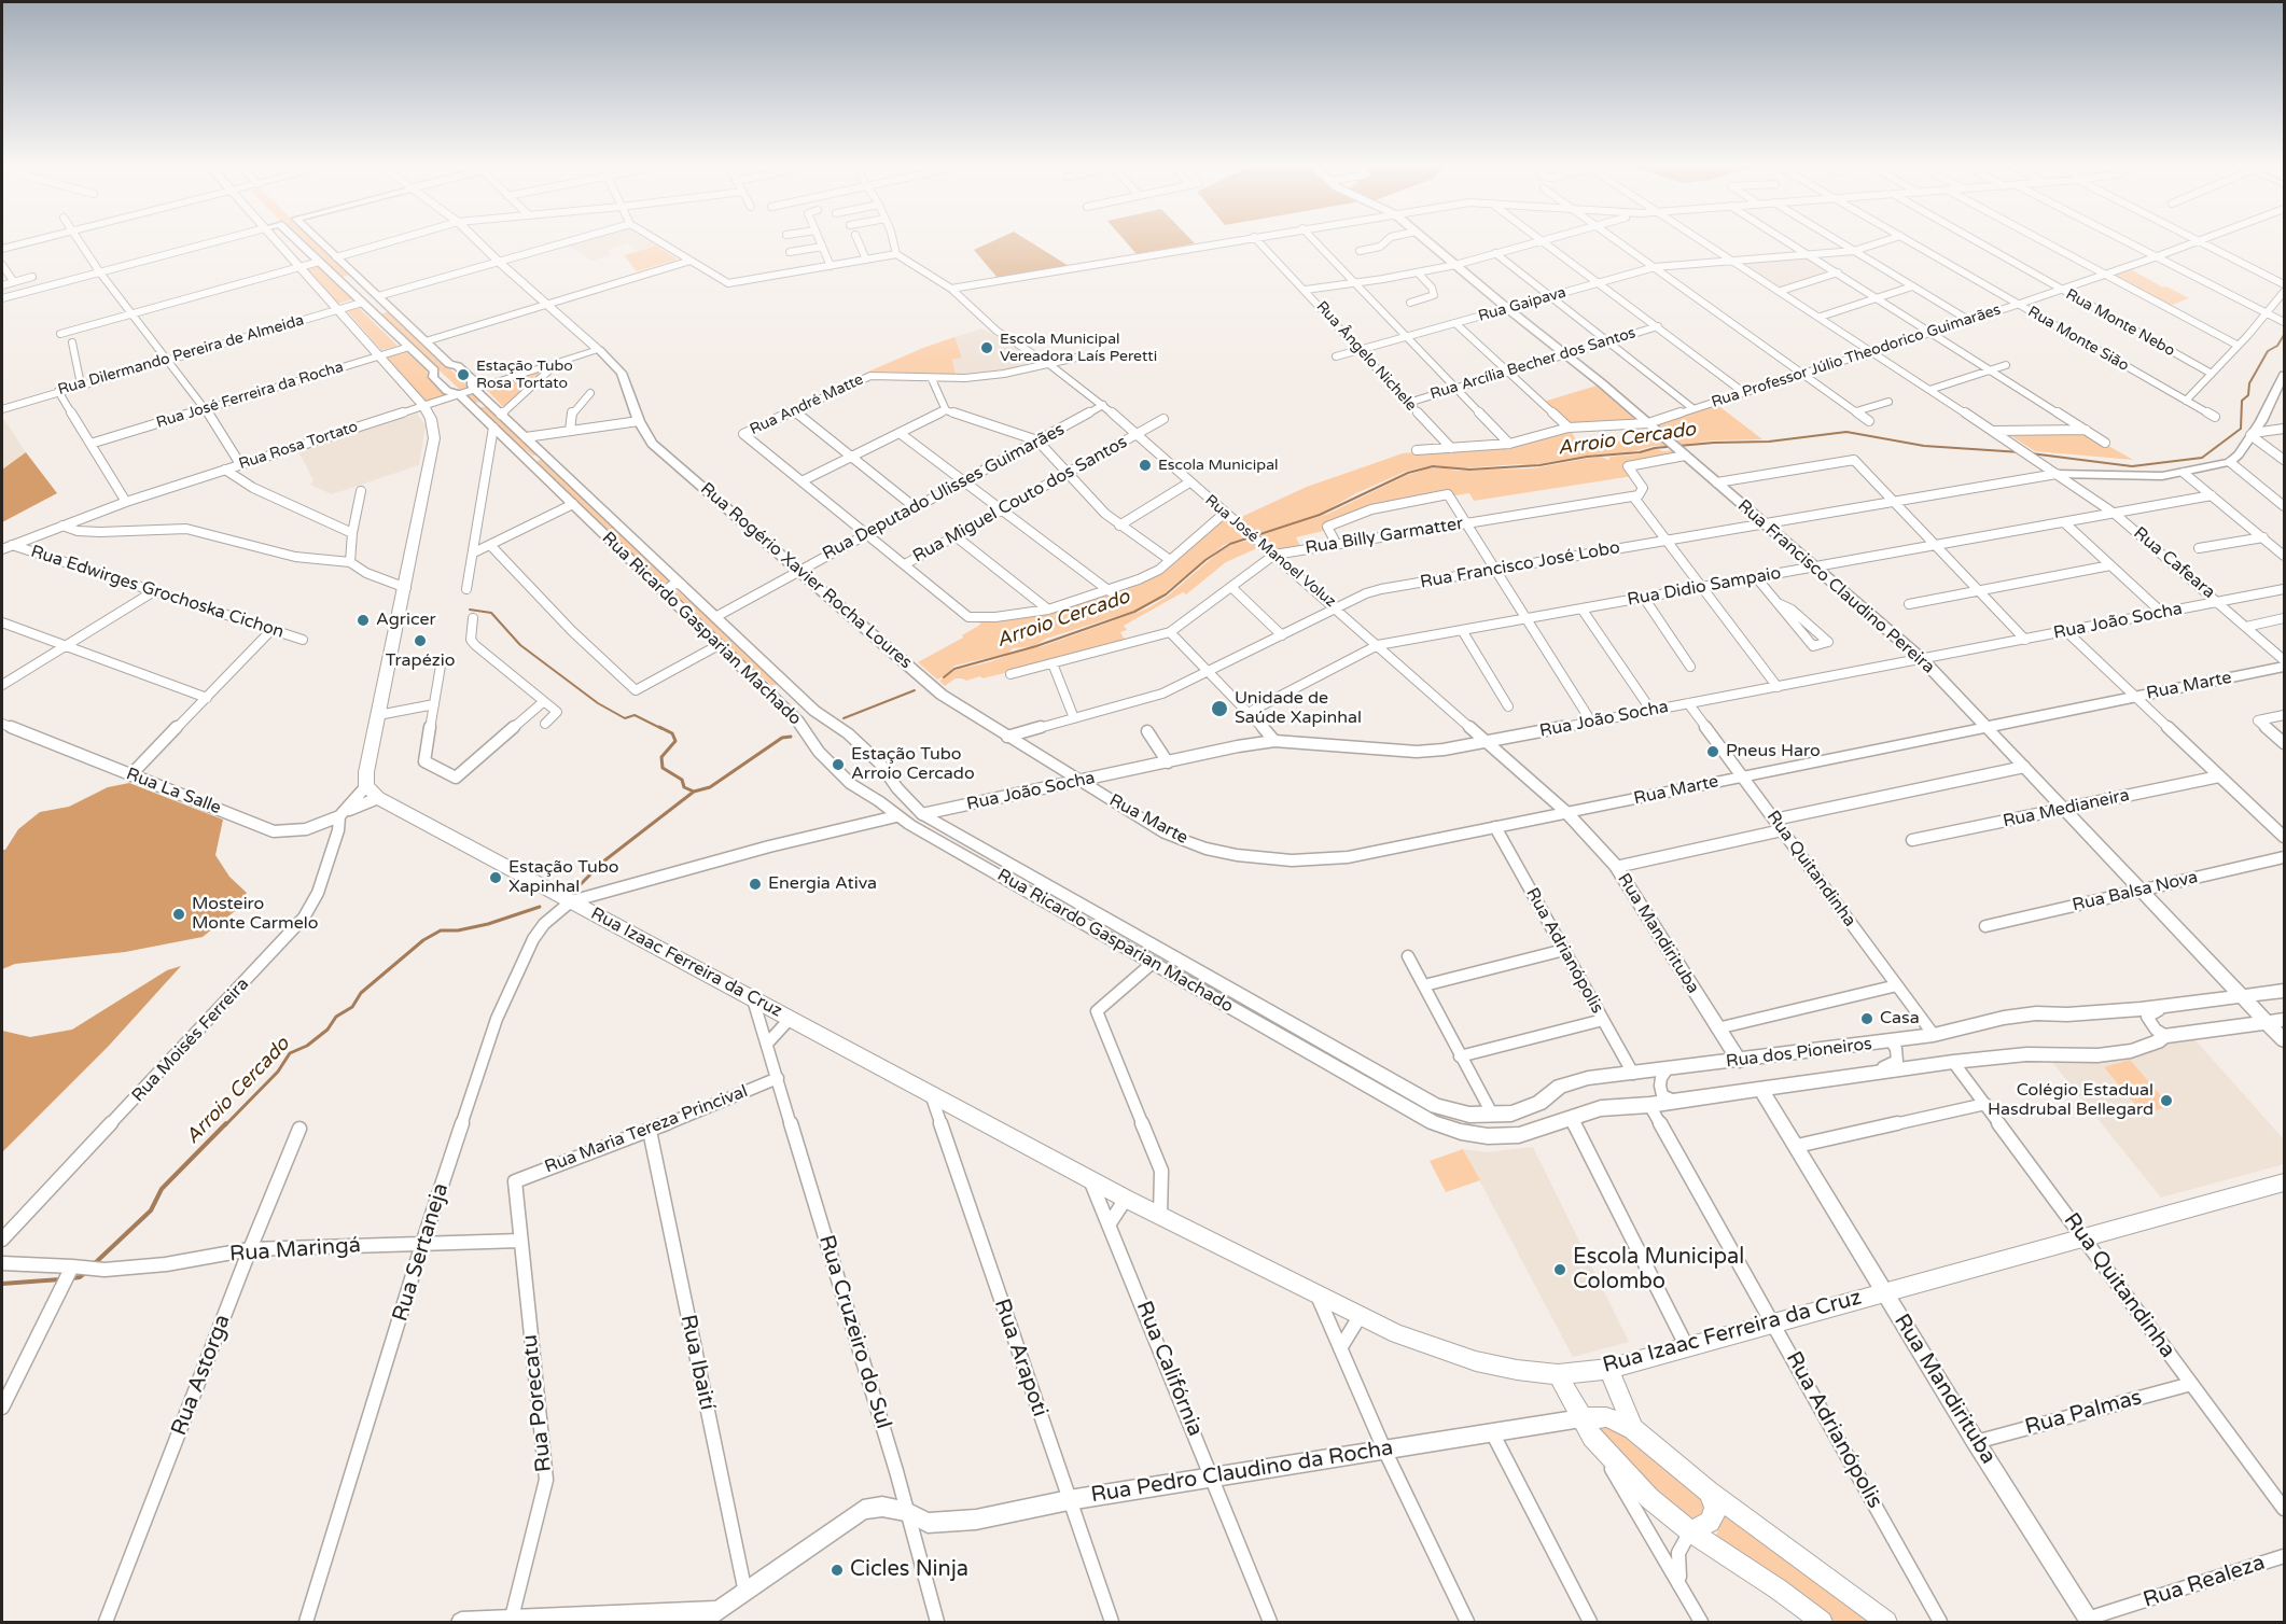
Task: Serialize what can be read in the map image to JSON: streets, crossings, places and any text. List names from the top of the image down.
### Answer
{
  "streets": {
    "main road": ["Rua Rosa Tortato", "Rua Izaac Ferreira da Cruz"],
    "street": [
      "Rua Gaipava",
      "Rua Monte Nebo",
      "Rua Monte Sião",
      "Rua Dilermando Pereira de Almeida",
      "Rua Ângelo Nichele",
      "Rua Professor Júlio Theodorico Guimarães",
      "Rua Arcília Becher dos Santos",
      "Rua José Ferreira da Rocha",
      "Rua André Matte",
      "Rua Deputado Ulisses Guimarães",
      "Rua Miguel Couto dos Santos",
      "Rua Billy Garmatter",
      "Rua José Manoel Voluz",
      "Rua Cafeara",
      "Rua Francisco José Lobo",
      "Rua Rogério Xavier Rocha Loures",
      "Rua Didio Sampaio",
      "Rua Francisco Claudino Pereira",
      "Rua Edwirges Grochoska Cichon",
      "Rua João Socha",
      "Rua Ricardo Gasparian Machado",
      "Rua Marte",
      "Rua La Salle",
      "Rua Medianeira",
      "Rua Quitandinha",
      "Rua Balsa Nova",
      "Rua Mandirituba",
      "Rua Adrianópolis",
      "Rua Moisés Ferreira",
      "Rua dos Pioneiros",
      "Rua Maria Tereza Princival",
      "Rua Maringá",
      "Rua Sertaneja",
      "Rua Cruzeiro do Sul",
      "Rua Arapoti",
      "Rua Ibaití",
      "Rua Califórnia",
      "Rua Astorga",
      "Rua Porecatu",
      "Rua Palmas",
      "Rua Pedro Claudino da Rocha",
      "Rua Realeza"
    ]
  },
  "crossings": [
    ["Rua Gaipava", "Rua Ângelo Nichele"],
    ["Rua Gaipava", "Rua Cafeara"],
    ["Rua Gaipava", "Rua Francisco Claudino Pereira"],
    ["Rua Monte Nebo", "Rua Professor Júlio Theodorico Guimarães"],
    ["Rua Monte Sião", "Rua Professor Júlio Theodorico Guimarães"],
    ["Rua Dilermando Pereira de Almeida", "Rua Ricardo Gasparian Machado"],
    ["Rua Ângelo Nichele", "Rua Professor Júlio Theodorico Guimarães"],
    ["Rua Ângelo Nichele", "Rua Arcília Becher dos Santos"],
    ["Rua Professor Júlio Theodorico Guimarães", "Rua Cafeara"],
    ["Rua Professor Júlio Theodorico Guimarães", "Rua Francisco Claudino Pereira"],
    ["Rua Arcília Becher dos Santos", "Rua Francisco Claudino Pereira"],
    ["Rua José Ferreira da Rocha", "Rua Ricardo Gasparian Machado"],
    ["Rua Rosa Tortato", "Rua Rogério Xavier Rocha Loures"],
    ["Rua Rosa Tortato", "Rua Edwirges Grochoska Cichon"],
    ["Rua Rosa Tortato", "Rua Ricardo Gasparian Machado"],
    ["Rua Deputado Ulisses Guimarães", "Rua José Manoel Voluz"],
    ["Rua Deputado Ulisses Guimarães", "Rua Rogério Xavier Rocha Loures"],
    ["Rua Deputado Ulisses Guimarães", "Rua Ricardo Gasparian Machado"],
    ["Rua Miguel Couto dos Santos", "Rua José Manoel Voluz"],
    ["Rua Billy Garmatter", "Rua José Manoel Voluz"],
    ["Rua José Manoel Voluz", "Rua Francisco José Lobo"],
    ["Rua José Manoel Voluz", "Rua Didio Sampaio"],
    ["Rua José Manoel Voluz", "Rua João Socha"],
    ["Rua José Manoel Voluz", "Rua Marte"],
    ["Rua José Manoel Voluz", "Rua Mandirituba"],
    ["Rua Cafeara", "Rua Francisco José Lobo"],
    ["Rua Cafeara", "Rua Didio Sampaio"],
    ["Rua Cafeara", "Rua João Socha"],
    ["Rua Francisco José Lobo", "Rua Rogério Xavier Rocha Loures"],
    ["Rua Francisco José Lobo", "Rua Francisco Claudino Pereira"],
    ["Rua Rogério Xavier Rocha Loures", "Rua João Socha"],
    ["Rua Rogério Xavier Rocha Loures", "Rua Marte"],
    ["Rua Didio Sampaio", "Rua Francisco Claudino Pereira"],
    ["Rua Francisco Claudino Pereira", "Rua João Socha"],
    ["Rua Francisco Claudino Pereira", "Rua Marte"],
    ["Rua Francisco Claudino Pereira", "Rua Medianeira"],
    ["Rua Francisco Claudino Pereira", "Rua Balsa Nova"],
    ["Rua Francisco Claudino Pereira", "Rua dos Pioneiros"],
    ["Rua João Socha", "Rua Ricardo Gasparian Machado"],
    ["Rua João Socha", "Rua Marte"],
    ["Rua João Socha", "Rua Quitandinha"],
    ["Rua Ricardo Gasparian Machado", "Rua dos Pioneiros"],
    ["Rua Marte", "Rua Quitandinha"],
    ["Rua Marte", "Rua Mandirituba"],
    ["Rua Marte", "Rua Adrianópolis"],
    ["Rua La Salle", "Rua Izaac Ferreira da Cruz"],
    ["Rua La Salle", "Rua Moisés Ferreira"],
    ["Rua Quitandinha", "Rua Izaac Ferreira da Cruz"],
    ["Rua Quitandinha", "Rua dos Pioneiros"],
    ["Rua Quitandinha", "Rua Palmas"],
    ["Rua Mandirituba", "Rua Izaac Ferreira da Cruz"],
    ["Rua Mandirituba", "Rua dos Pioneiros"],
    ["Rua Mandirituba", "Rua Palmas"],
    ["Rua Mandirituba", "Rua Realeza"],
    ["Rua Adrianópolis", "Rua Izaac Ferreira da Cruz"],
    ["Rua Adrianópolis", "Rua dos Pioneiros"],
    ["Rua Izaac Ferreira da Cruz", "Rua Sertaneja"],
    ["Rua Izaac Ferreira da Cruz", "Rua Cruzeiro do Sul"],
    ["Rua Izaac Ferreira da Cruz", "Rua Arapoti"],
    ["Rua Izaac Ferreira da Cruz", "Rua Califórnia"],
    ["Rua Maria Tereza Princival", "Rua Cruzeiro do Sul"],
    ["Rua Maria Tereza Princival", "Rua Ibaití"],
    ["Rua Maria Tereza Princival", "Rua Porecatu"],
    ["Rua Maringá", "Rua Sertaneja"],
    ["Rua Maringá", "Rua Astorga"],
    ["Rua Maringá", "Rua Porecatu"],
    ["Rua Cruzeiro do Sul", "Rua Pedro Claudino da Rocha"],
    ["Rua Arapoti", "Rua Pedro Claudino da Rocha"],
    ["Rua Ibaití", "Rua Pedro Claudino da Rocha"],
    ["Rua Califórnia", "Rua Pedro Claudino da Rocha"]
  ],
  "water": ["Arroio Cercado"],
  "places": [
    "Escola Municipal Vereadora Laís Peretti",
    "Estação Tubo Rosa Tortato",
    "Escola Municipal",
    "Agricer",
    "Trapézio",
    "Unidade de Saúde Xapinhal",
    "Pneus Haro",
    "Estação Tubo Arroio Cercado",
    "Estação Tubo Xapinhal",
    "Energia Ativa",
    "Mosteiro Monte Carmelo",
    "Casa",
    "Colégio Estadual Hasdrubal Bellegard",
    "Escola Municipal Colombo",
    "Cicles Ninja"
  ]
}
